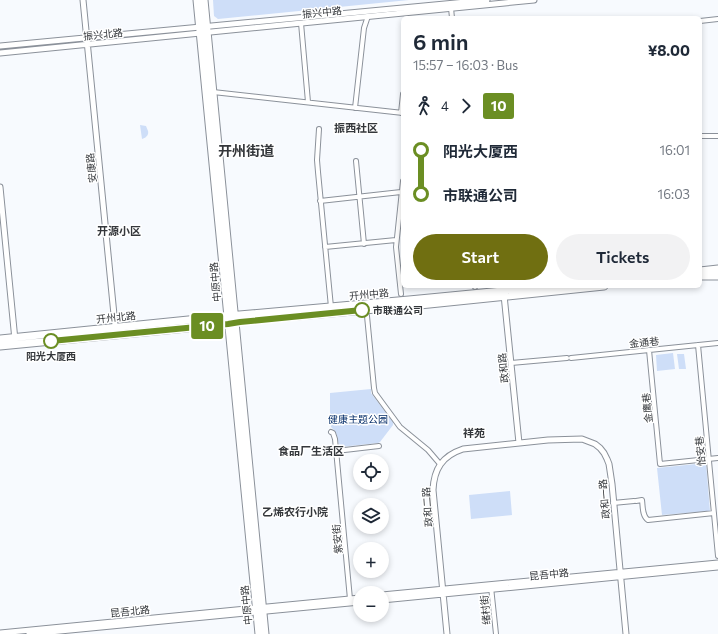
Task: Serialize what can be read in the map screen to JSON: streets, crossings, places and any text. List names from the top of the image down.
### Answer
{
  "streets": {
    "main road": ["中原中路", "开州中路", "开州北路"],
    "street": [
      "振兴中路",
      "振兴北路",
      "安康路",
      "金通巷",
      "政和路",
      "金鹰巷",
      "怡安巷",
      "政和一路",
      "政和二路",
      "紫安街",
      "昆吾中路",
      "绪村街",
      "昆吾北路"
    ]
  },
  "crossings": [
    ["振兴中路", "振兴北路"],
    ["振兴中路", "中原中路"],
    ["振兴北路", "安康路"],
    ["振兴北路", "中原中路"],
    ["安康路", "开州北路"],
    ["中原中路", "开州中路"],
    ["中原中路", "开州北路"],
    ["中原中路", "昆吾北路"],
    ["开州中路", "开州北路"],
    ["开州中路", "政和路"],
    ["金通巷", "政和路"],
    ["金通巷", "金鹰巷"],
    ["金通巷", "怡安巷"],
    ["政和路", "政和一路"],
    ["金鹰巷", "怡安巷"],
    ["政和一路", "昆吾中路"],
    ["政和二路", "昆吾中路"],
    ["昆吾中路", "绪村街"]
  ],
  "districts": [
    "振西社区",
    "开州街道",
    "开源小区",
    "祥苑",
    "食品厂生活区",
    "乙烯农行小院"
  ],
  "parks": ["健康主题公园"],
  "places": ["市联通公司", "阳光大厦西"],
  "lines": ["bus line 10"],
  "page": {
    "on_map": "10",
    "heading": ["6 min", "15:57 – 16:03 · Bus", "¥8.00"],
    "legs": ["4", "10"],
    "list": [
      {
        "name": "阳光大厦西",
        "value": "16:01"
      },
      {
        "name": "市联通公司",
        "value": "16:03"
      }
    ],
    "buttons": ["Start", "Tickets"],
    "map_buttons": ["+", "−"]
  }
}
